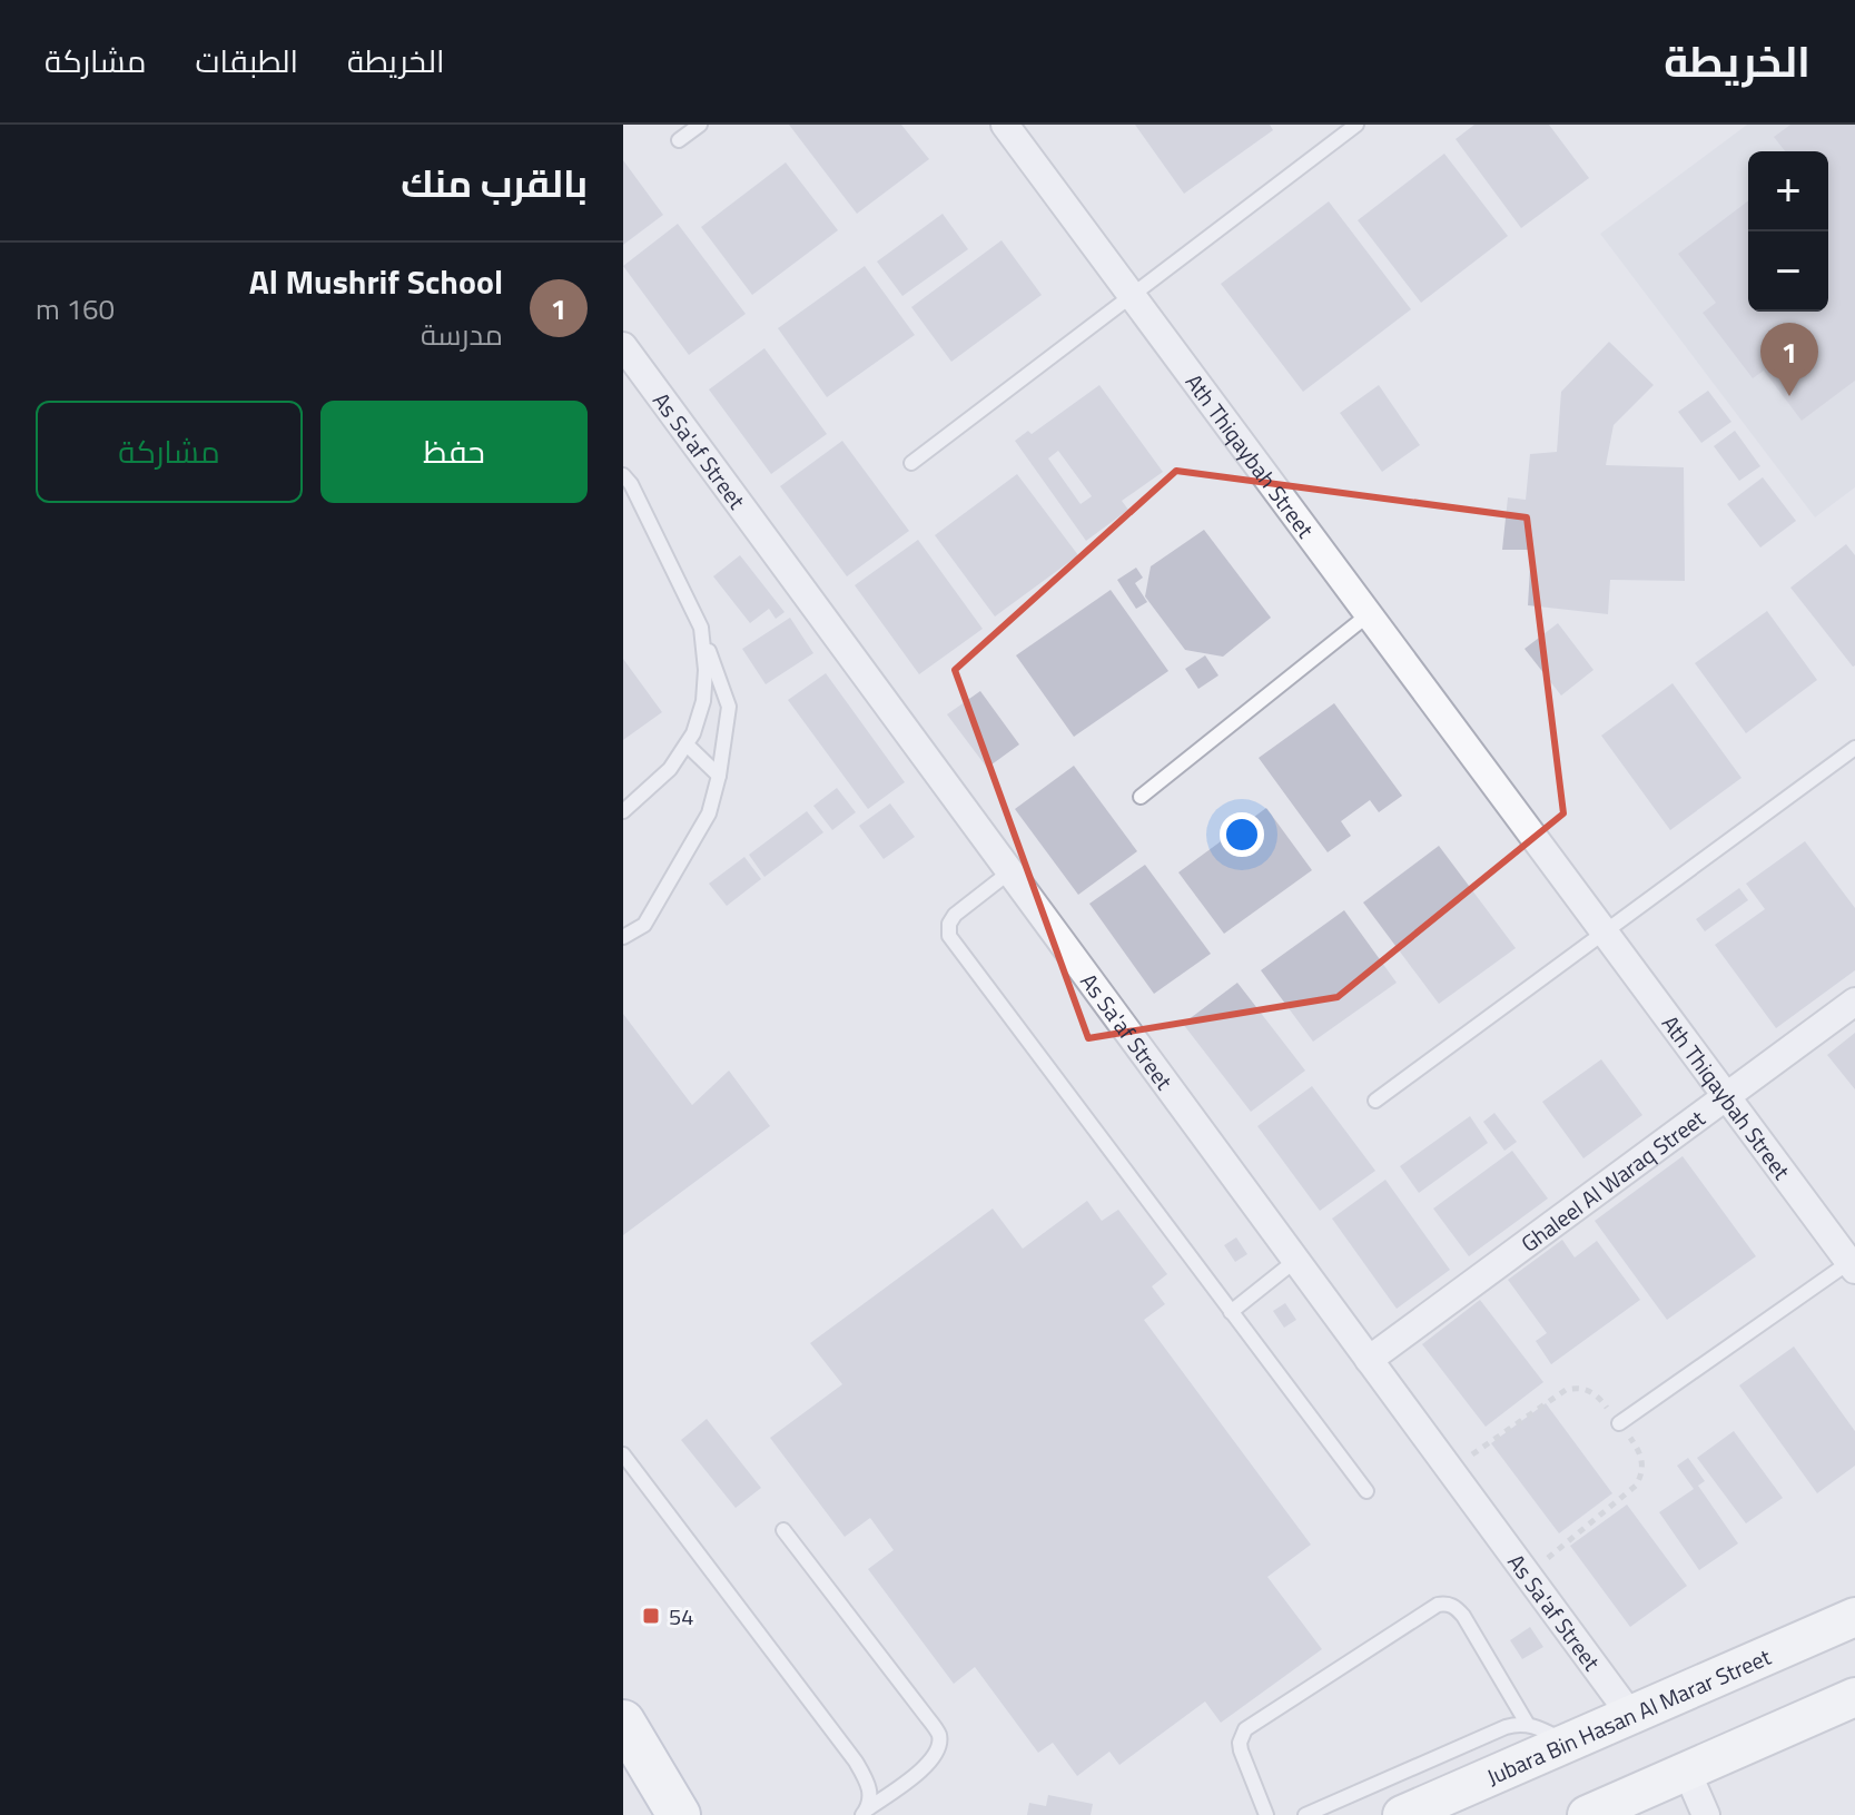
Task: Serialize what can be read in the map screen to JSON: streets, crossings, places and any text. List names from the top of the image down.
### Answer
{
  "streets": {
    "street": [
      "As Sa'af Street",
      "Ath Thiqaybah Street",
      "Ghaleel Al Waraq Street",
      "Jubara Bin Hasan Al Marar Street"
    ]
  },
  "crossings": [
    ["As Sa'af Street", "Ghaleel Al Waraq Street"],
    ["As Sa'af Street", "Jubara Bin Hasan Al Marar Street"],
    ["Ath Thiqaybah Street", "Ghaleel Al Waraq Street"]
  ],
  "places": {
    "transit": ["54"]
  },
  "page": {
    "header": "الخريطة",
    "nav": ["الخريطة", "الطبقات", "مشاركة"],
    "heading": "بالقرب منك",
    "map_buttons": ["+", "−"],
    "list": [
      {
        "mark": "1",
        "name": "Al Mushrif School",
        "note": "مدرسة",
        "value": "160 m"
      }
    ],
    "pins": "1",
    "buttons": ["حفظ", "مشاركة"]
  }
}
